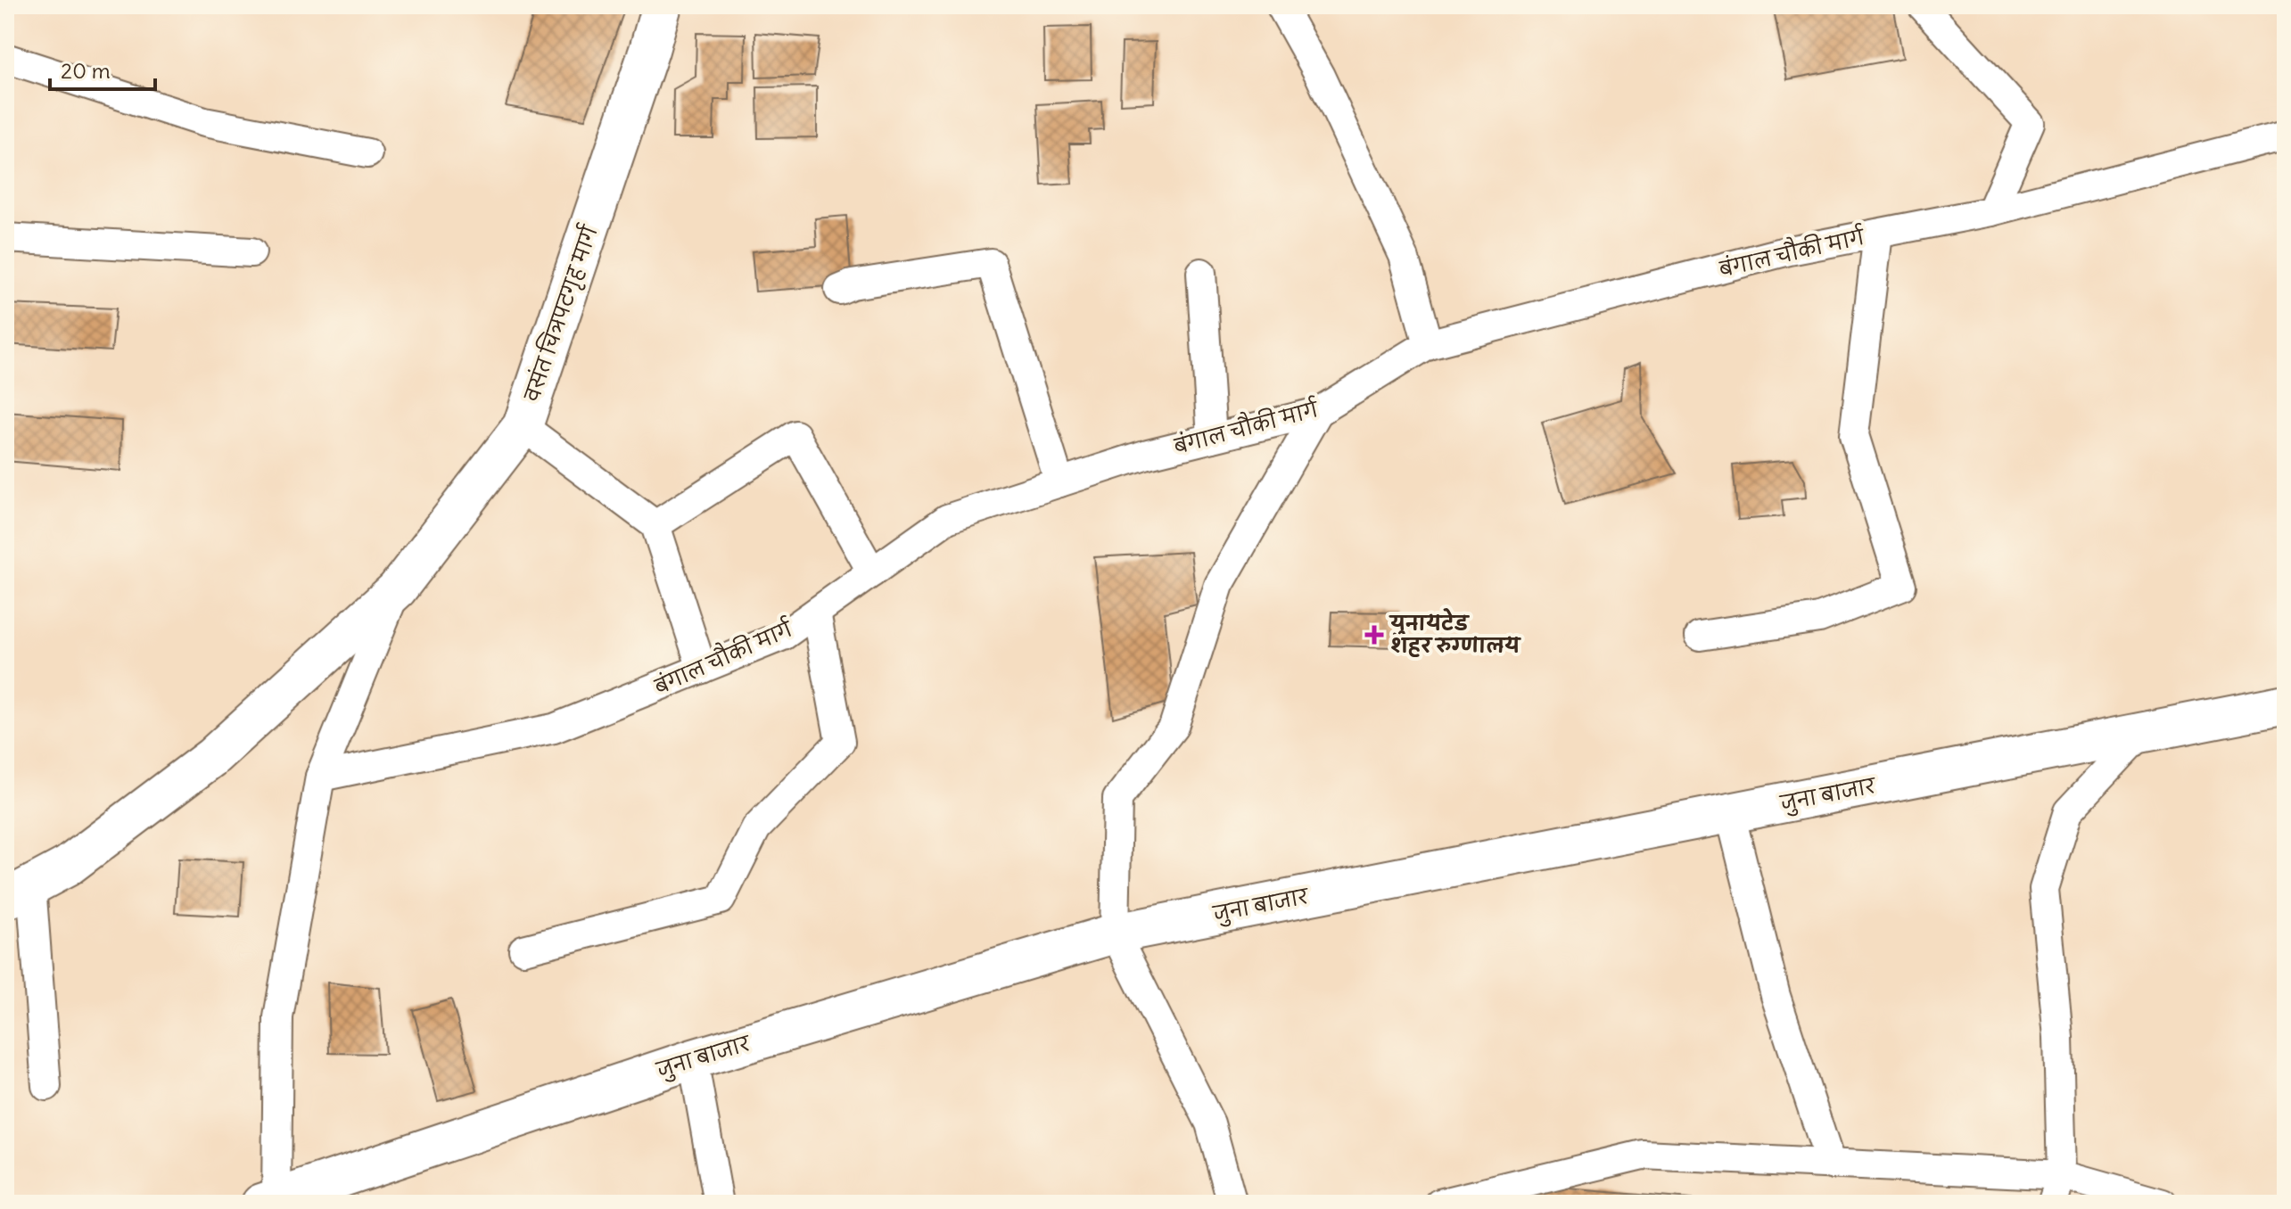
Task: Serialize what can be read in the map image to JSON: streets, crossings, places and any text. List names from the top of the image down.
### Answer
{
  "streets": {
    "street": ["बंगाल चौकी मार्ग", "वसंत चित्रपटगृह मार्ग", "जुना बाजार"]
  },
  "places": {
    "health": ["युनायटेड शहर रुग्णालय"]
  },
  "scale_bar": "20 m"
}
